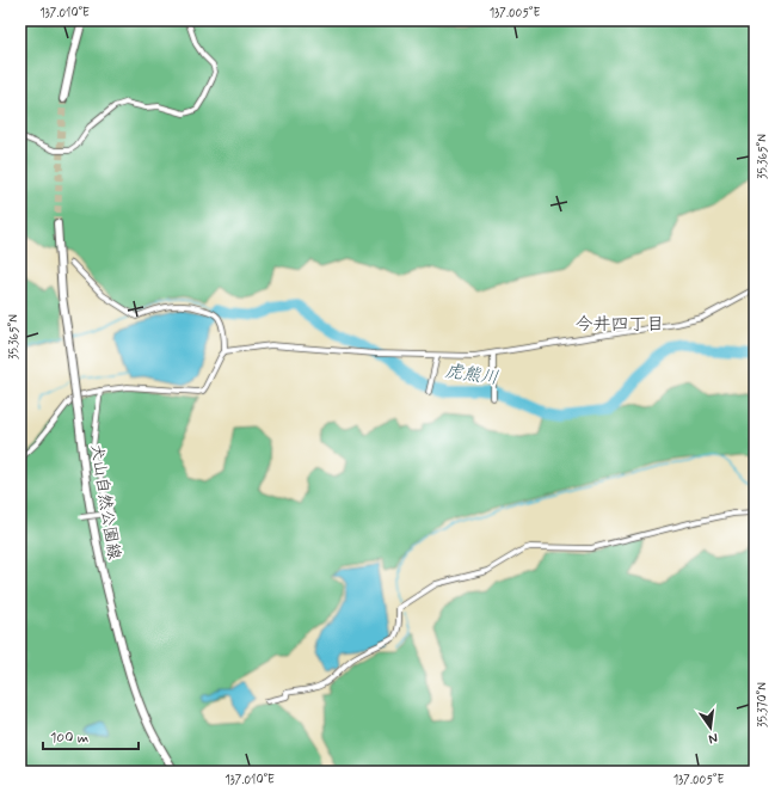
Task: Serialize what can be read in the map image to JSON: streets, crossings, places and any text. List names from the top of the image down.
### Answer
{
  "streets": {
    "main road": ["犬山自然公園線"]
  },
  "districts": ["今井四丁目"],
  "water": ["虎熊川"],
  "scale_bar": "100 m",
  "north": "bottom",
  "coordinates": [
    "137.010°E",
    "137.005°E",
    "35.365°N",
    "35.370°N"
  ]
}
